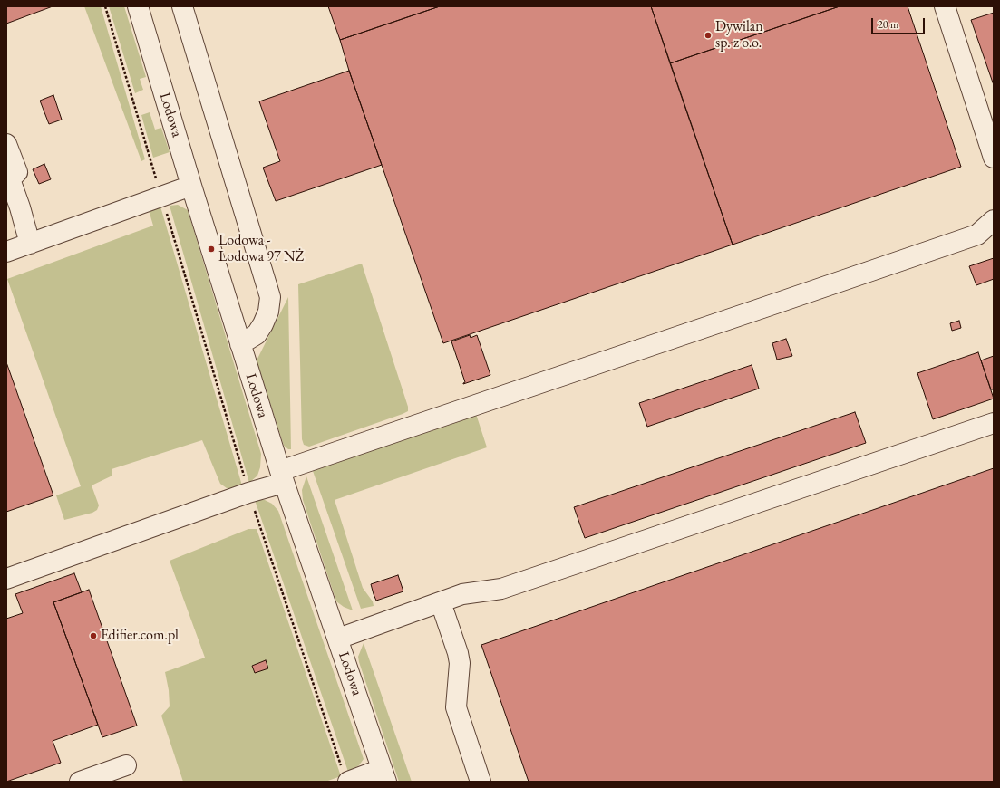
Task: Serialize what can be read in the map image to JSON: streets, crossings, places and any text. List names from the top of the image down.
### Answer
{
  "streets": {
    "street": ["Lodowa"]
  },
  "places": ["Dywilan sp. z o.o.", "Lodowa - Lodowa 97 NŻ", "Edifier.com.pl"],
  "scale_bar": "20 m"
}
